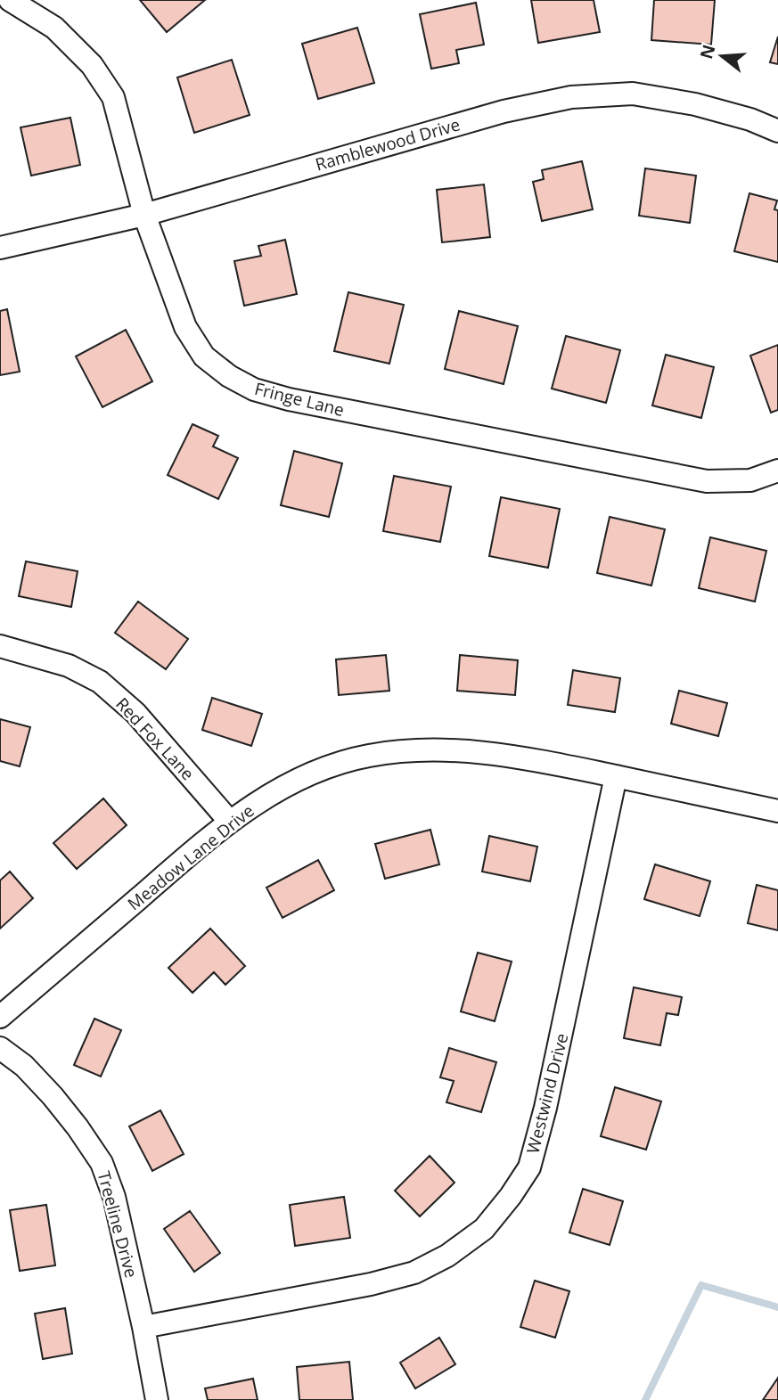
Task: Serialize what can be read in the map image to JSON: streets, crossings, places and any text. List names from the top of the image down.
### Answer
{
  "streets": {
    "street": [
      "Ramblewood Drive",
      "Fringe Lane",
      "Red Fox Lane",
      "Meadow Lane Drive",
      "Westwind Drive",
      "Treeline Drive"
    ]
  },
  "crossings": [
    ["Ramblewood Drive", "Fringe Lane"],
    ["Red Fox Lane", "Meadow Lane Drive"],
    ["Meadow Lane Drive", "Westwind Drive"],
    ["Westwind Drive", "Treeline Drive"]
  ],
  "north": "left"
}
